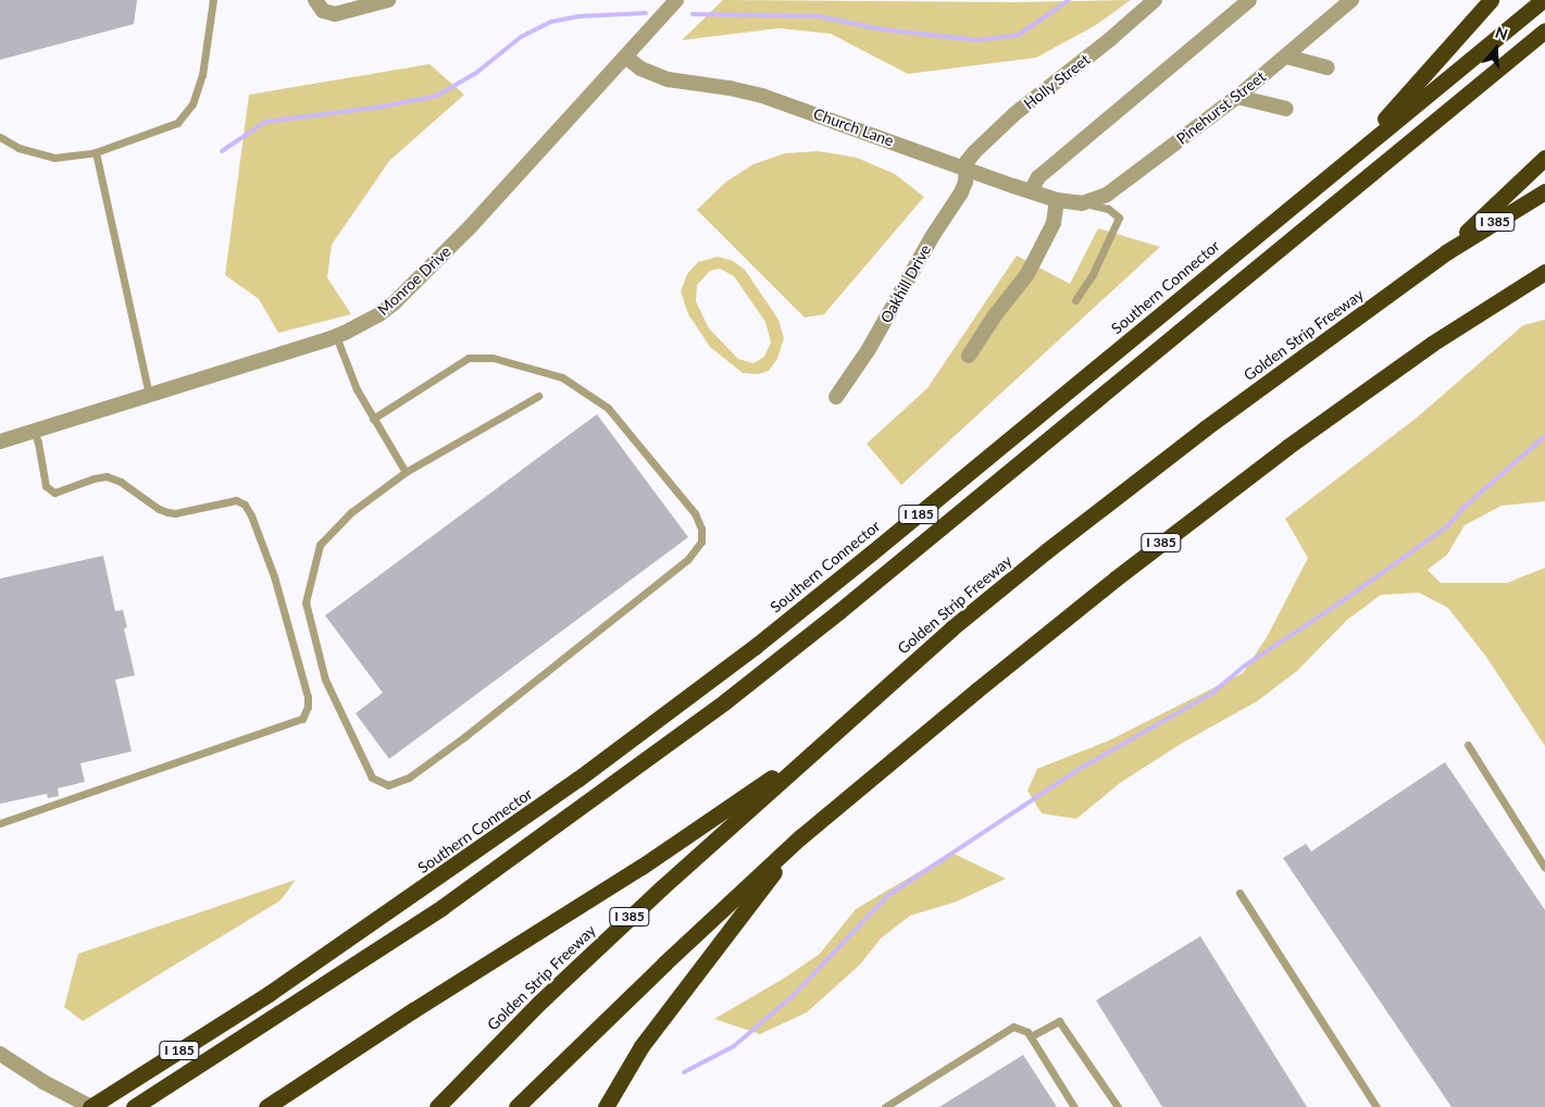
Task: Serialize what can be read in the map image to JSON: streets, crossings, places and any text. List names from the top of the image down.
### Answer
{
  "streets": {
    "highway": [
      "I 385",
      "Southern Connector",
      "Golden Strip Freeway",
      "I 185"
    ],
    "street": [
      "Holly Street",
      "Pinehurst Street",
      "Church Lane",
      "Monroe Drive",
      "Oakhill Drive"
    ]
  },
  "crossings": [
    ["Holly Street", "Church Lane"],
    ["Holly Street", "Oakhill Drive"],
    ["Pinehurst Street", "Church Lane"],
    ["Church Lane", "Monroe Drive"],
    ["Church Lane", "Oakhill Drive"]
  ],
  "north": "top"
}
